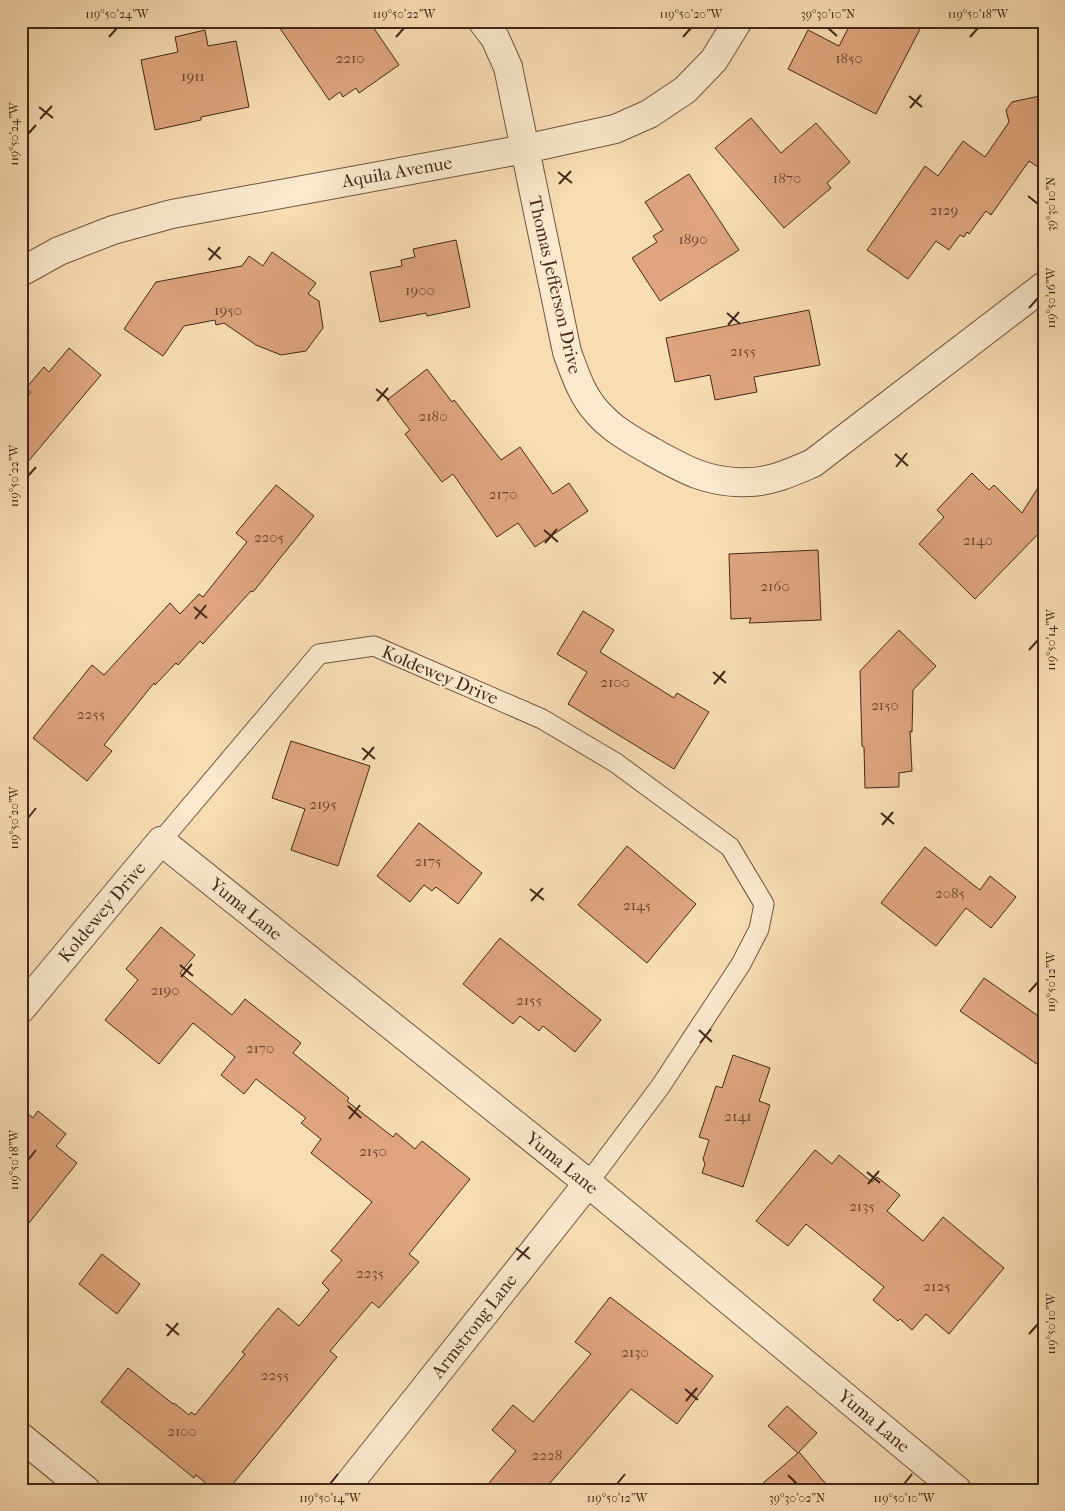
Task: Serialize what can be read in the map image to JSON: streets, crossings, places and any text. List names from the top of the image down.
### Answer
{
  "streets": {
    "street": [
      "Aquila Avenue",
      "Thomas Jefferson Drive",
      "Koldewey Drive",
      "Yuma Lane",
      "Armstrong Lane"
    ]
  },
  "crossings": [
    ["Aquila Avenue", "Thomas Jefferson Drive"],
    ["Koldewey Drive", "Yuma Lane"],
    ["Koldewey Drive", "Armstrong Lane"],
    ["Yuma Lane", "Armstrong Lane"]
  ],
  "house_numbers": [
    "2210",
    "1850",
    "1911",
    "1870",
    "2129",
    "1890",
    "1900",
    "1950",
    "2155",
    "2180",
    "2170",
    "2205",
    "2140",
    "2160",
    "2100",
    "2150",
    "2255",
    "2195",
    "2175",
    "2085",
    "2145",
    "2190",
    "2155",
    "2170",
    "2141",
    "2150",
    "2135",
    "2235",
    "2125",
    "2130",
    "2255",
    "2100",
    "2228"
  ],
  "coordinates": [
    "119°50'24\"W",
    "119°50'22\"W",
    "119°50'20\"W",
    "39°30'10\"N",
    "119°50'18\"W",
    "119°50'16\"W",
    "119°50'14\"W",
    "119°50'12\"W",
    "119°50'10\"W",
    "39°30'02\"N"
  ]
}
